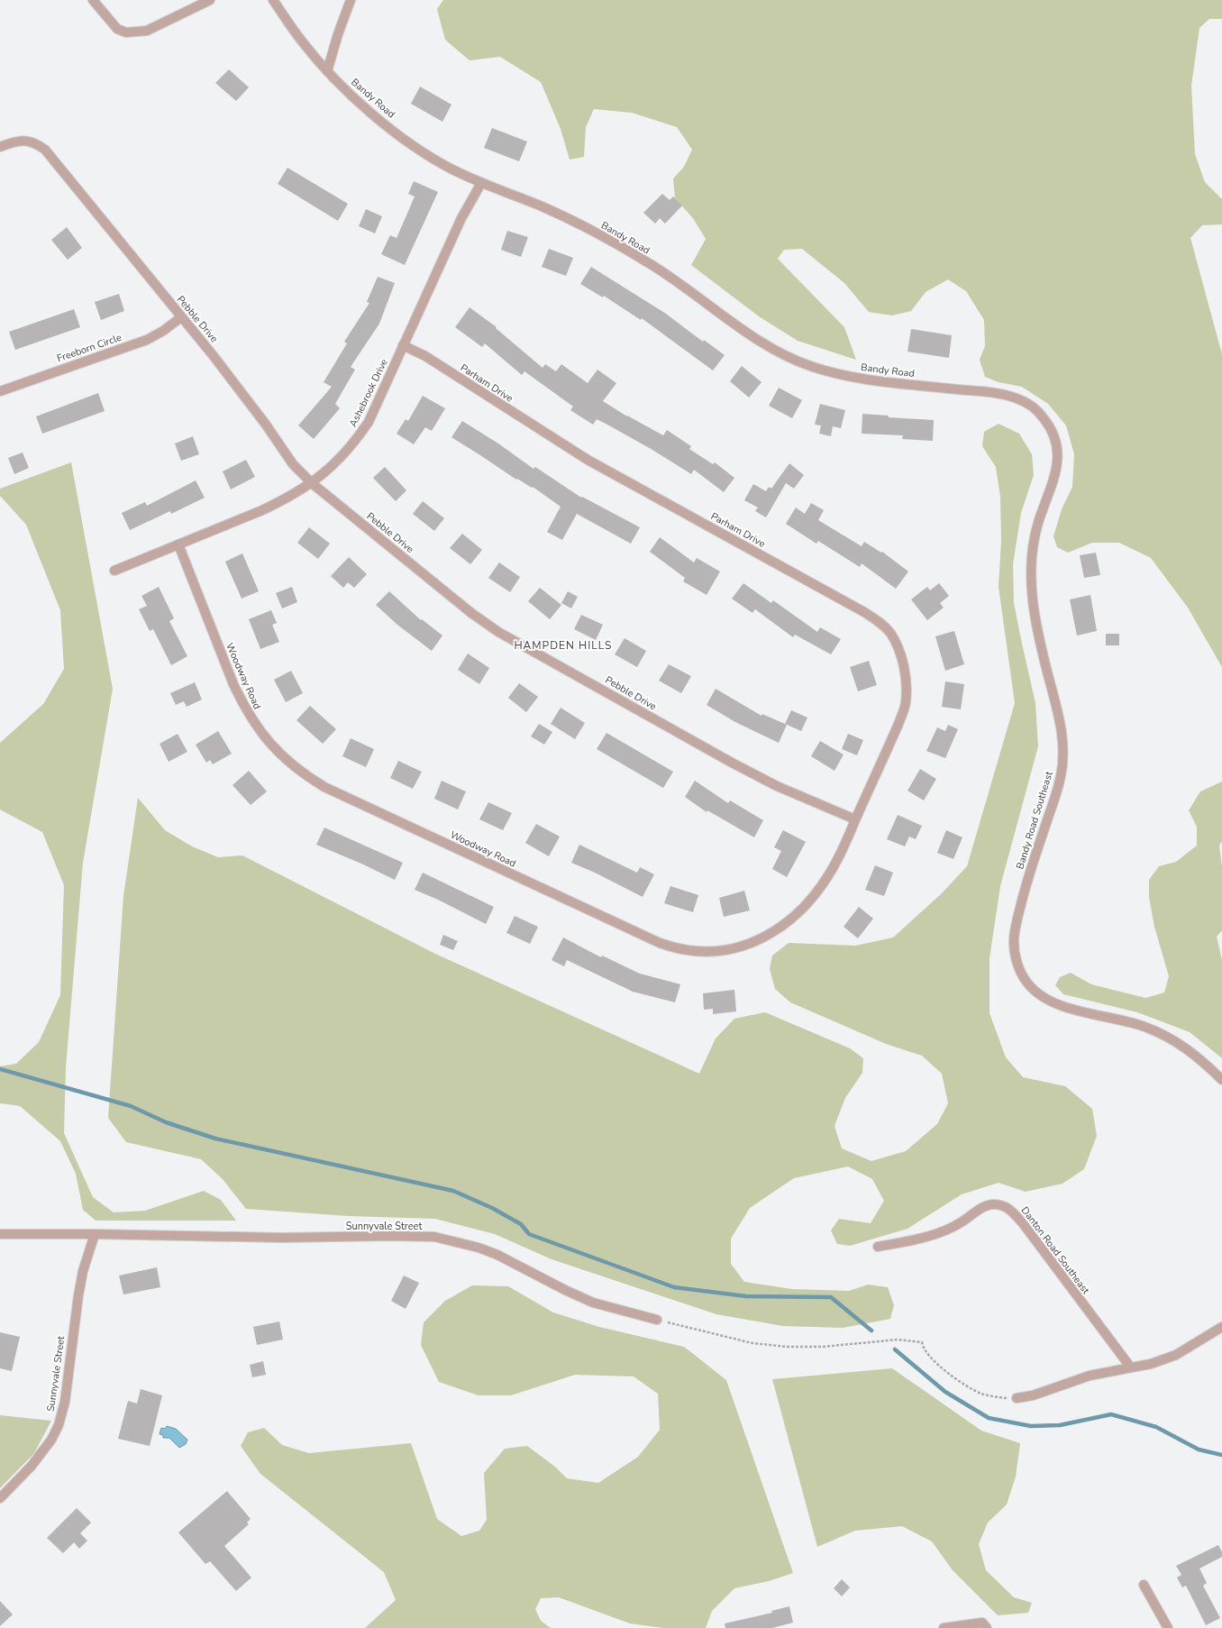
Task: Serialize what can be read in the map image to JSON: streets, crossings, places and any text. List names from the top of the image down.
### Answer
{
  "streets": {
    "street": [
      "Bandy Road",
      "Pebble Drive",
      "Freeborn Circle",
      "Parham Drive",
      "Ashebrook Drive",
      "Woodway Road",
      "Bandy Road Southeast",
      "Sunnyvale Street",
      "Danton Road Southeast"
    ]
  },
  "crossings": [
    ["Bandy Road", "Ashebrook Drive"],
    ["Bandy Road", "Bandy Road Southeast"],
    ["Pebble Drive", "Freeborn Circle"],
    ["Pebble Drive", "Parham Drive"],
    ["Pebble Drive", "Ashebrook Drive"],
    ["Pebble Drive", "Woodway Road"],
    ["Parham Drive", "Ashebrook Drive"],
    ["Parham Drive", "Woodway Road"],
    ["Ashebrook Drive", "Woodway Road"]
  ],
  "districts": ["HAMPDEN HILLS"]
}
